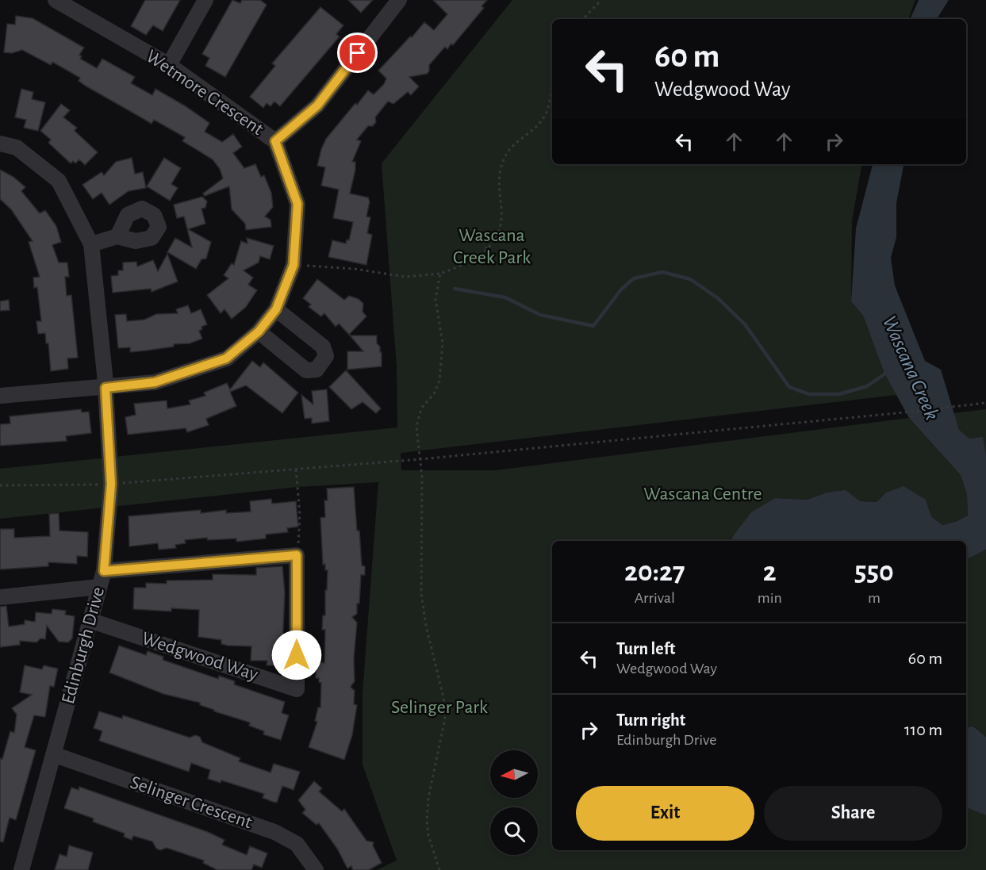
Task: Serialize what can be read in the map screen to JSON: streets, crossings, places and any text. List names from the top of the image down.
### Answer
{
  "streets": {
    "street": [
      "Wetmore Crescent",
      "Edinburgh Drive",
      "Wedgwood Way",
      "Selinger Crescent"
    ]
  },
  "crossings": [
    ["Wetmore Crescent", "Edinburgh Drive"],
    ["Edinburgh Drive", "Wedgwood Way"],
    ["Edinburgh Drive", "Selinger Crescent"]
  ],
  "water": ["Wascana Creek"],
  "parks": ["Wascana Creek Park", "Wascana Centre", "Selinger Park"],
  "north": "left",
  "page": {
    "turn": ["60 m", "Wedgwood Way"],
    "eta": [
      "20:27",
      "Arrival",
      "2",
      "min",
      "550",
      "m"
    ],
    "list": [
      {
        "name": "Turn left",
        "note": "Wedgwood Way",
        "value": "60 m"
      },
      {
        "name": "Turn right",
        "note": "Edinburgh Drive",
        "value": "110 m"
      }
    ],
    "buttons": ["Exit", "Share"]
  }
}
